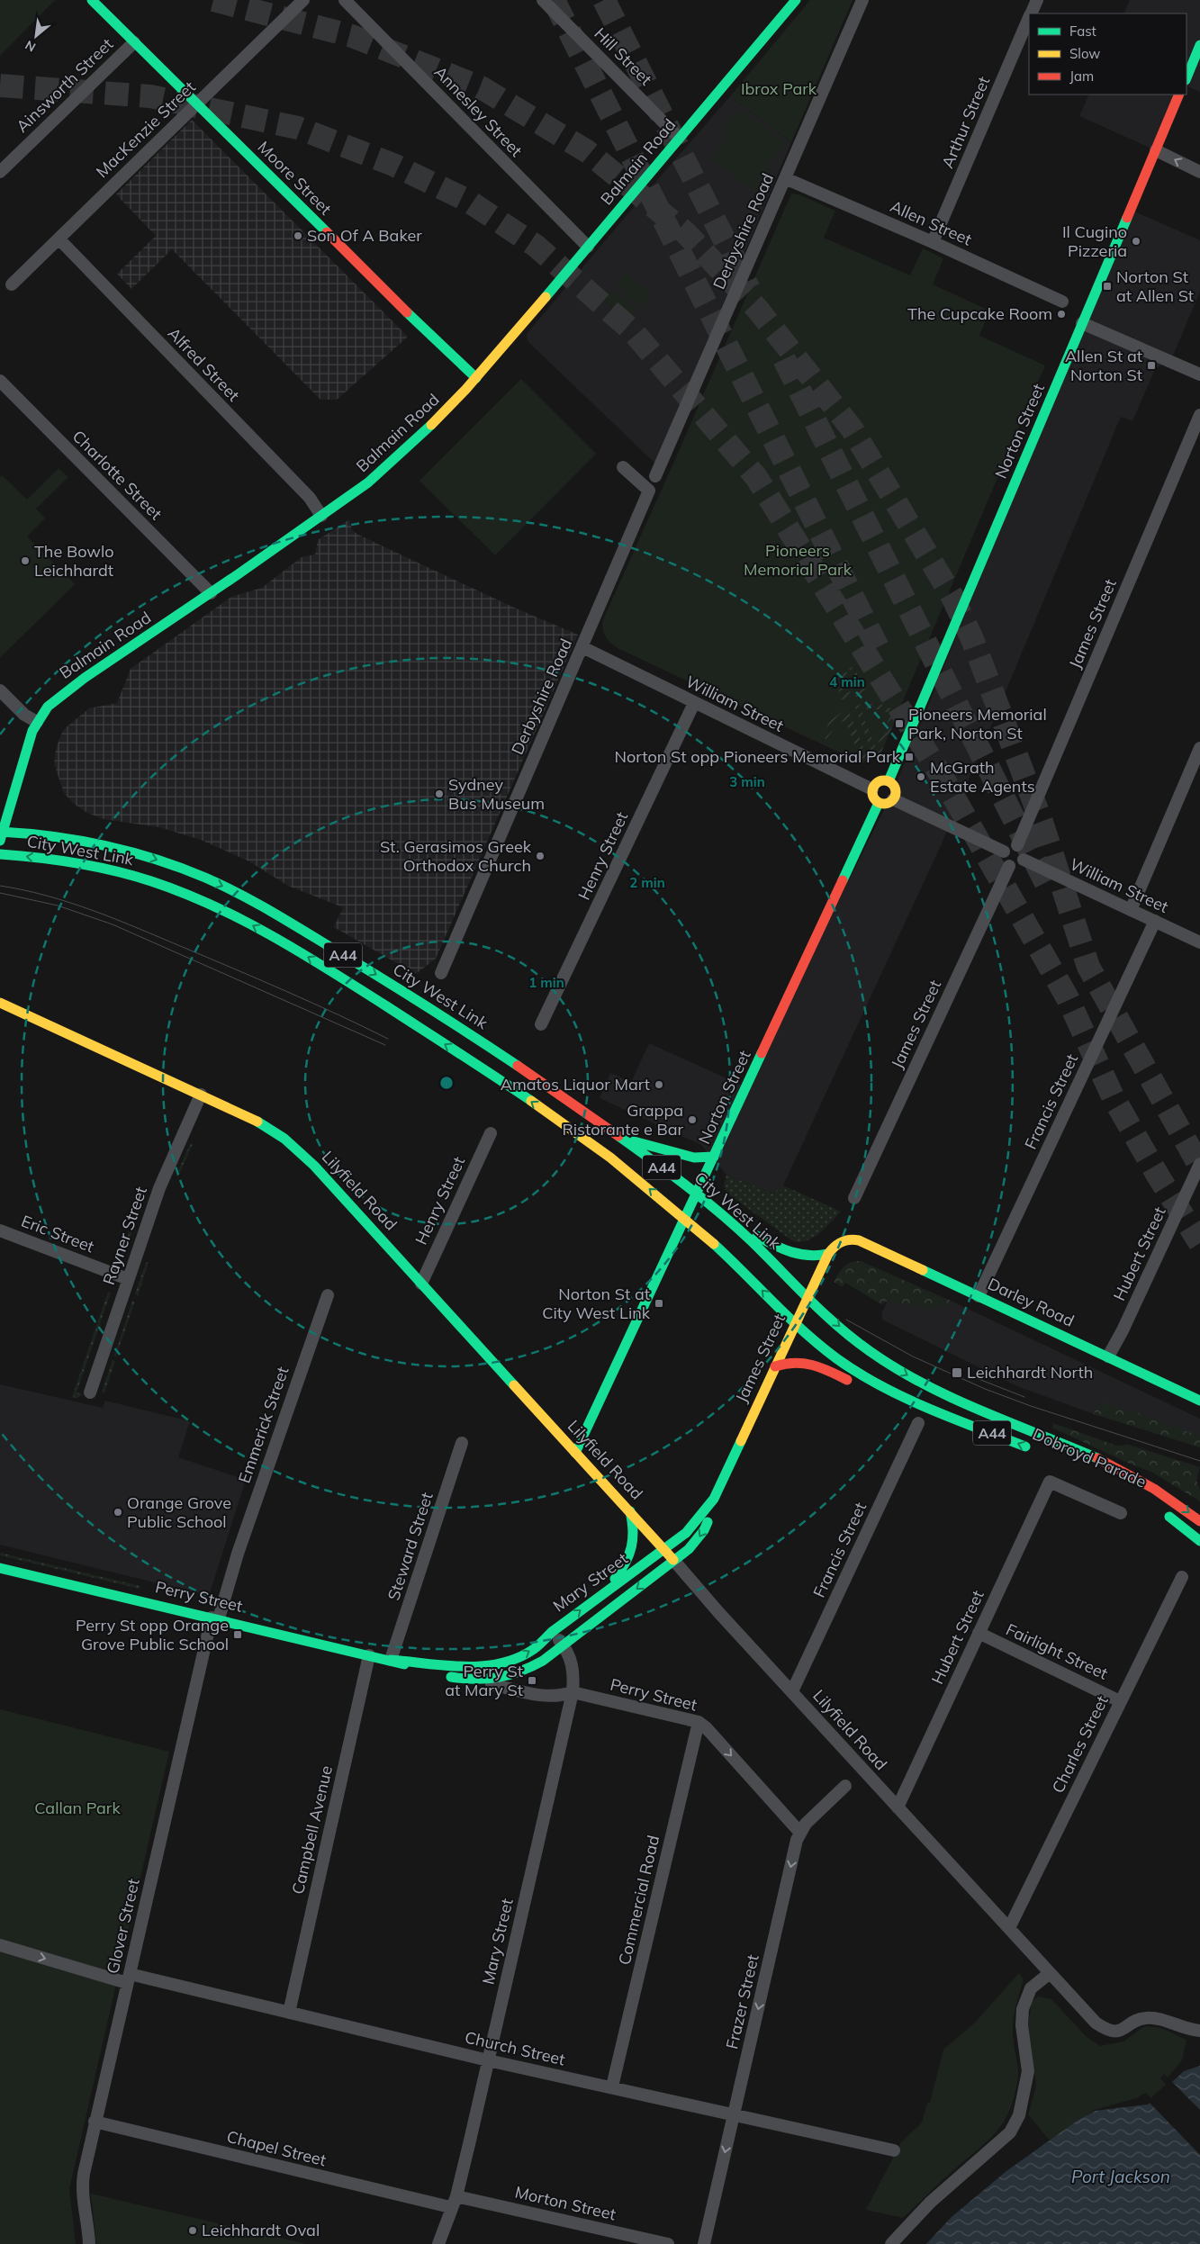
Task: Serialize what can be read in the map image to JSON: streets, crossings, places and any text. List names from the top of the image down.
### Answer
{
  "streets": {
    "main road": [
      "Balmain Road",
      "Moore Street",
      "Norton Street",
      "James Street",
      "City West Link",
      "A44",
      "Lilyfield Road",
      "Darley Road",
      "Dobroyd Parade",
      "Mary Street",
      "Perry Street"
    ],
    "street": [
      "Hill Street",
      "Ainsworth Street",
      "Annesley Street",
      "Arthur Street",
      "MacKenzie Street",
      "Allen Street",
      "Derbyshire Road",
      "Alfred Street",
      "Charlotte Street",
      "William Street",
      "Henry Street",
      "Francis Street",
      "Eric Street",
      "Rayner Street",
      "Hubert Street",
      "Emmerick Street",
      "Steward Street",
      "Fairlight Street",
      "Charles Street",
      "Campbell Avenue",
      "Commercial Road",
      "Glover Street",
      "Frazer Street",
      "Church Street",
      "Chapel Street",
      "Morton Street"
    ]
  },
  "crossings": [
    ["Hill Street", "Balmain Road"],
    ["Ainsworth Street", "Moore Street"],
    ["Annesley Street", "Balmain Road"],
    ["Arthur Street", "Allen Street"],
    ["MacKenzie Street", "Moore Street"],
    ["MacKenzie Street", "Alfred Street"],
    ["Balmain Road", "Moore Street"],
    ["Balmain Road", "Alfred Street"],
    ["Balmain Road", "Charlotte Street"],
    ["Balmain Road", "City West Link"],
    ["Allen Street", "Derbyshire Road"],
    ["Derbyshire Road", "William Street"],
    ["Norton Street", "William Street"],
    ["Norton Street", "City West Link"],
    ["Norton Street", "Lilyfield Road"],
    ["James Street", "William Street"],
    ["James Street", "City West Link"],
    ["James Street", "Lilyfield Road"],
    ["James Street", "Darley Road"],
    ["James Street", "Dobroyd Parade"],
    ["James Street", "Mary Street"],
    ["William Street", "Henry Street"],
    ["William Street", "Francis Street"],
    ["City West Link", "Dobroyd Parade"],
    ["Henry Street", "Lilyfield Road"],
    ["Francis Street", "Lilyfield Road"],
    ["Francis Street", "Darley Road"],
    ["Lilyfield Road", "Rayner Street"],
    ["Lilyfield Road", "Hubert Street"],
    ["Lilyfield Road", "Mary Street"],
    ["Lilyfield Road", "Charles Street"],
    ["Eric Street", "Rayner Street"],
    ["Hubert Street", "Darley Road"],
    ["Hubert Street", "Fairlight Street"],
    ["Emmerick Street", "Perry Street"],
    ["Emmerick Street", "Glover Street"],
    ["Steward Street", "Perry Street"],
    ["Mary Street", "Perry Street"],
    ["Mary Street", "Church Street"],
    ["Mary Street", "Chapel Street"],
    ["Mary Street", "Morton Street"],
    ["Perry Street", "Campbell Avenue"],
    ["Perry Street", "Commercial Road"],
    ["Perry Street", "Glover Street"],
    ["Perry Street", "Frazer Street"],
    ["Fairlight Street", "Charles Street"],
    ["Campbell Avenue", "Church Street"],
    ["Commercial Road", "Church Street"],
    ["Glover Street", "Church Street"],
    ["Glover Street", "Chapel Street"],
    ["Frazer Street", "Church Street"],
    ["Chapel Street", "Morton Street"]
  ],
  "one_way": ["Frazer Street"],
  "water": ["Port Jackson"],
  "parks": ["Ibrox Park", "Pioneers Memorial Park", "Callan Park"],
  "places": {
    "other": [
      "Son Of A Baker",
      "Il Cugino Pizzeria",
      "The Cupcake Room",
      "The Bowlo Leichhardt",
      "McGrath Estate Agents",
      "Sydney Bus Museum",
      "St. Gerasimos Greek Orthodox Church",
      "Amatos Liquor Mart",
      "Grappa Ristorante e Bar",
      "Orange Grove Public School",
      "Leichhardt Oval"
    ],
    "transit": [
      "Norton St at Allen St",
      "Allen St at Norton St",
      "Pioneers Memorial Park, Norton St",
      "Norton St opp Pioneers Memorial Park",
      "Norton St at City West Link",
      "Leichhardt North",
      "Perry St opp Orange Grove Public School",
      "Perry St at Mary St"
    ]
  },
  "legend": ["Fast", "Slow", "Jam"],
  "north": "bottom left",
  "rings": [
    "4 min",
    "3 min",
    "2 min",
    "1 min"
  ]
}
